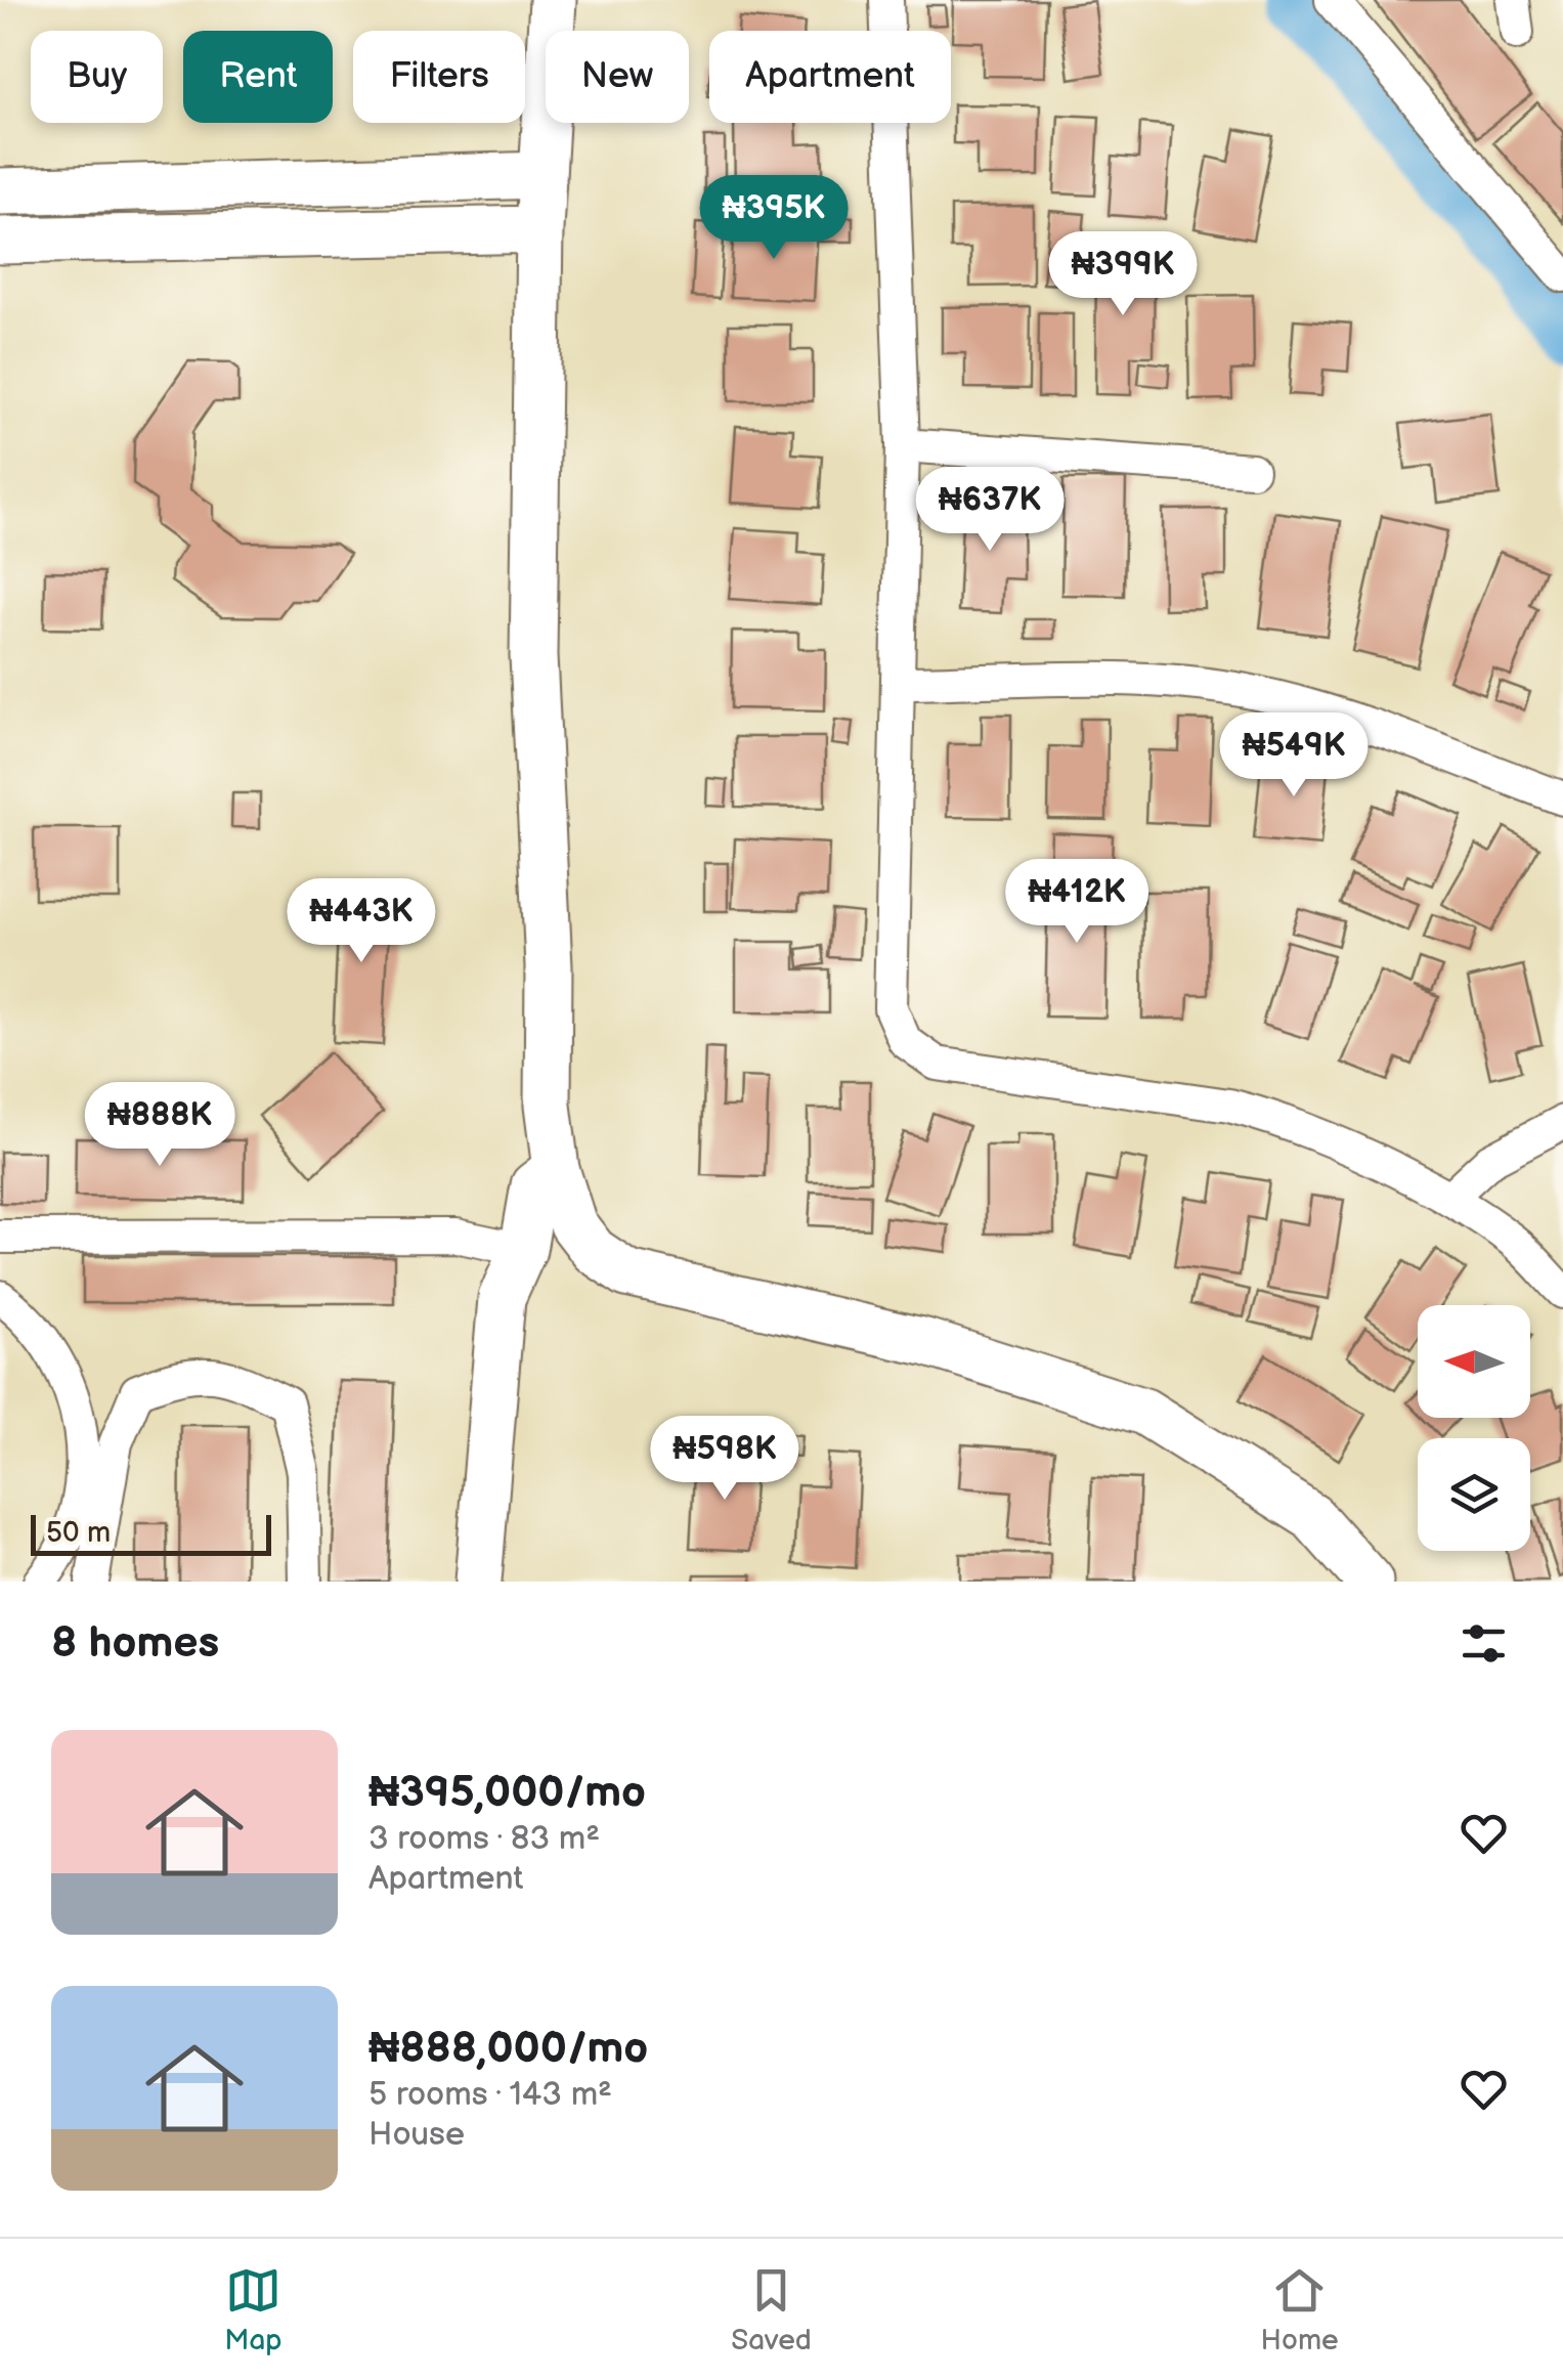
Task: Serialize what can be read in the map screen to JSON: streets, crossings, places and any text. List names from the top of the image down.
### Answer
{
  "scale_bar": "50 m",
  "north": "left",
  "page": {
    "chip": [
      "Buy",
      "Rent",
      "Filters",
      "New",
      "Apartment"
    ],
    "price": [
      "₦395K",
      "₦399K",
      "₦637K",
      "₦549K",
      "₦412K",
      "₦443K",
      "₦888K",
      "₦598K"
    ],
    "scale": "50 m",
    "heading": "8 homes",
    "list": [
      {
        "name": "₦395,000/mo",
        "note": "3 rooms · 83 m² · Apartment"
      },
      {
        "name": "₦888,000/mo",
        "note": "5 rooms · 143 m² · House"
      }
    ],
    "tabs": ["Map", "Saved", "Home"]
  }
}
